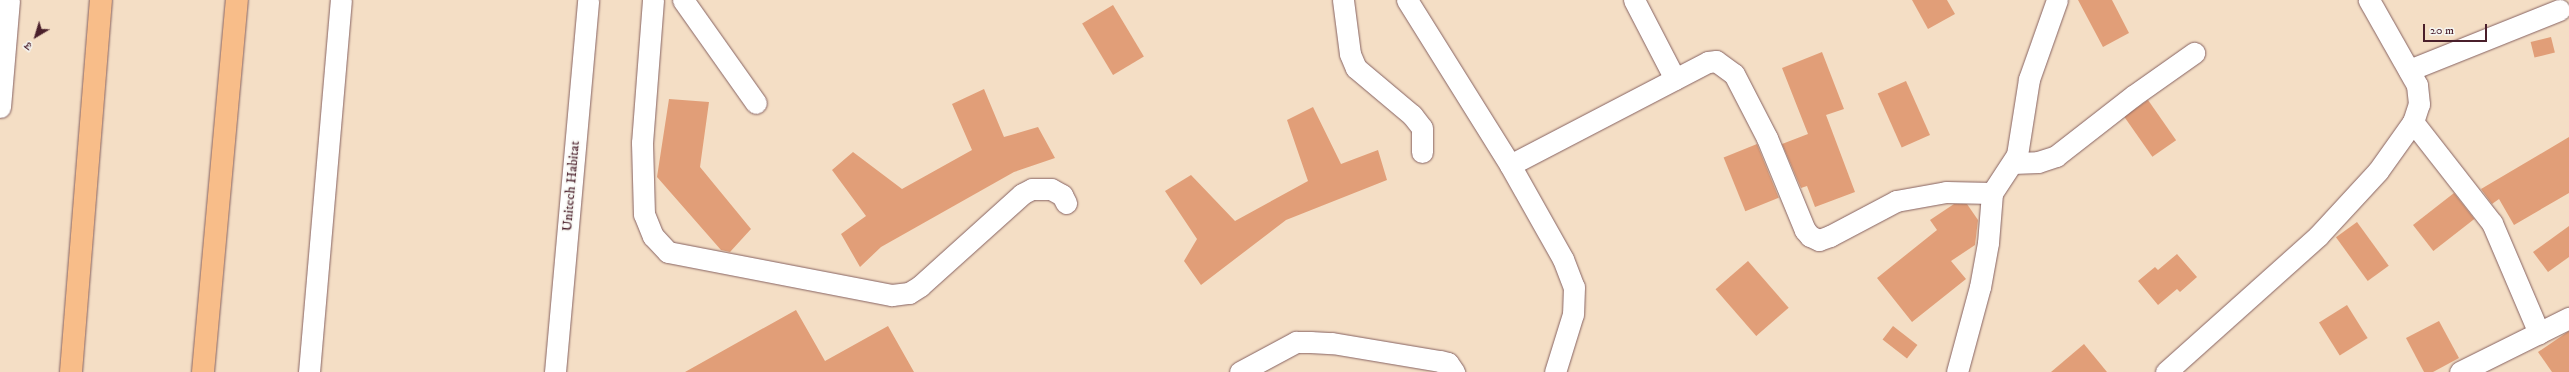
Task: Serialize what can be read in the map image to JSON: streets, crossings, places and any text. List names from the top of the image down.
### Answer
{
  "streets": {
    "street": ["Unitech Habitat"]
  },
  "scale_bar": "20 m",
  "north": "bottom left"
}
